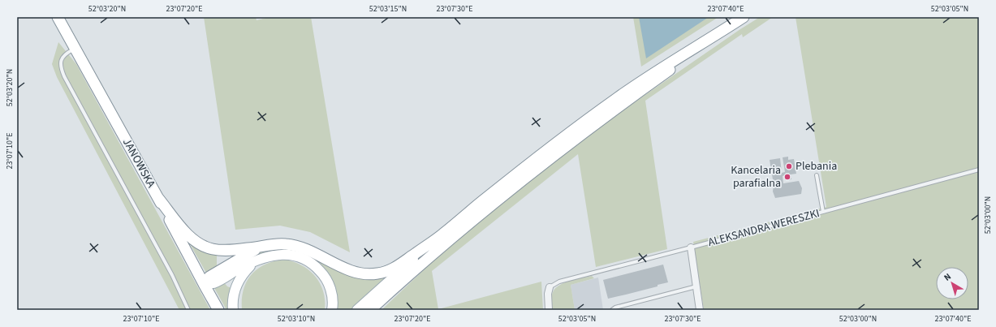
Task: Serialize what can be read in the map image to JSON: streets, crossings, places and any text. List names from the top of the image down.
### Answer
{
  "streets": {
    "highway": ["JANOWSKA"],
    "lane": ["ALEKSANDRA WERESZKI"]
  },
  "places": ["Plebania", "Kancelaria parafialna"],
  "north": "top left",
  "coordinates": [
    "52°03'20\"N",
    "23°07'20\"E",
    "52°03'15\"N",
    "23°07'30\"E",
    "23°07'40\"E",
    "52°03'05\"N",
    "23°07'10\"E",
    "52°03'00\"N",
    "52°03'10\"N"
  ]
}
